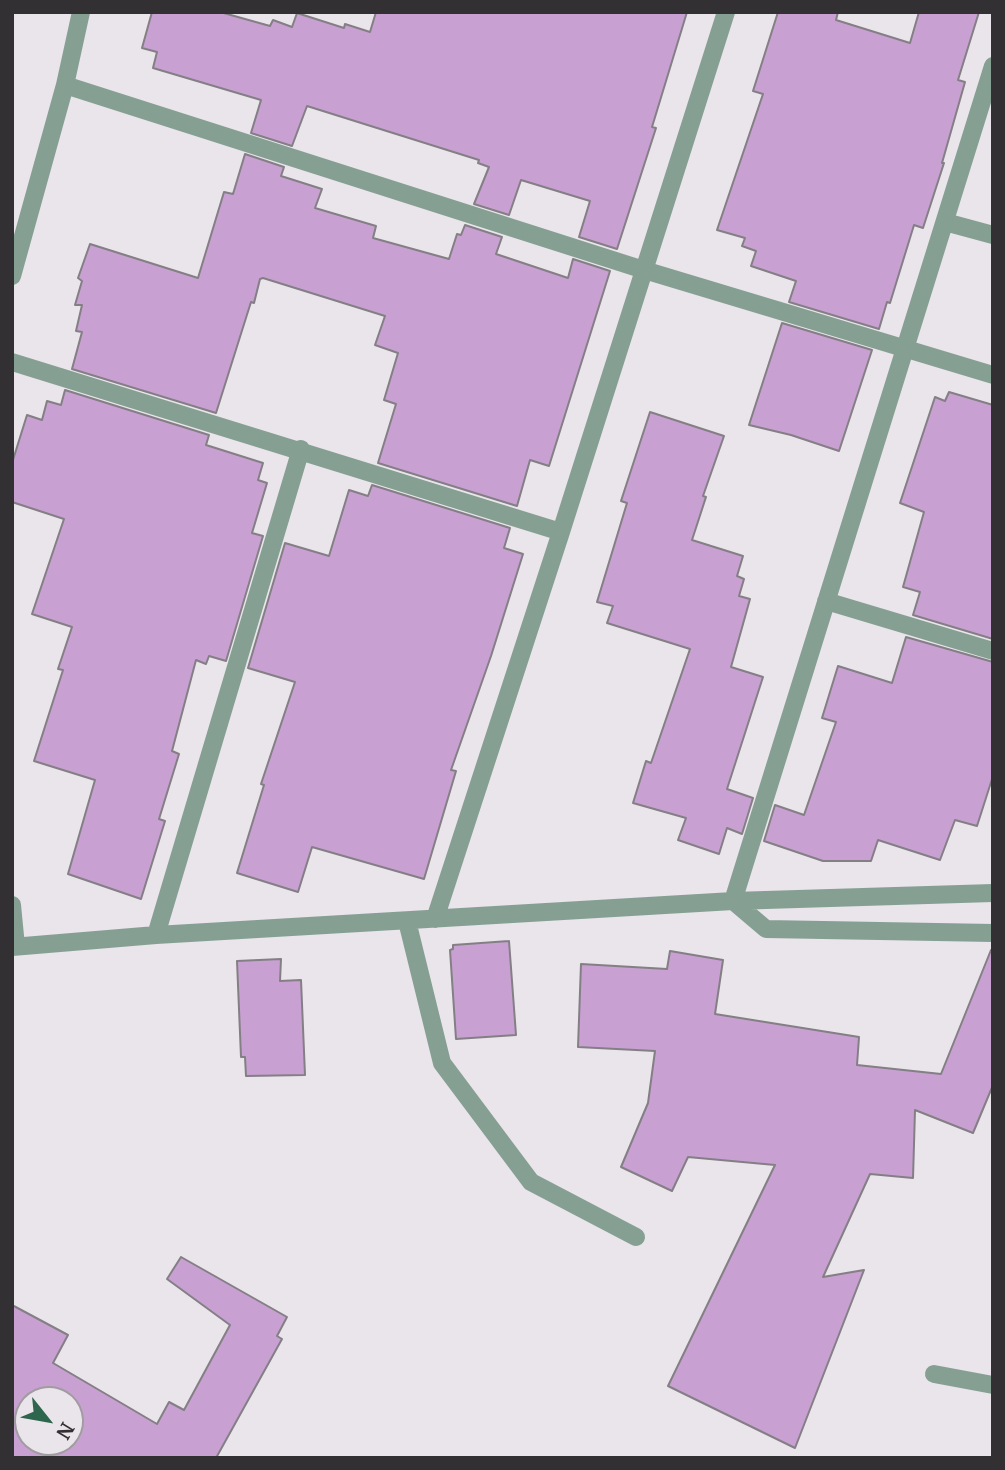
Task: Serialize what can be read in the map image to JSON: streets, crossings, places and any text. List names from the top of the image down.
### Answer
{
  "north": "bottom right"
}
